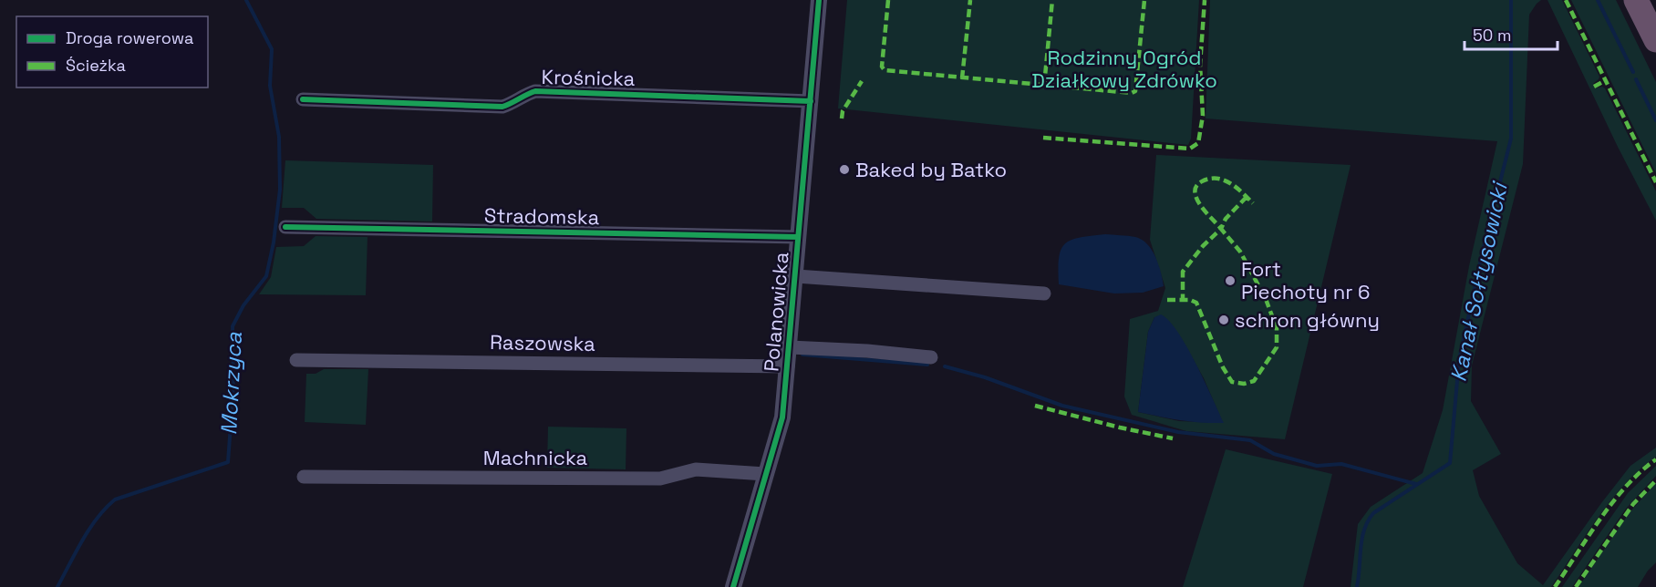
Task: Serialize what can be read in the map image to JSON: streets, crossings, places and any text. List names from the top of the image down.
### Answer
{
  "streets": {
    "street": [
      "Krośnicka",
      "Stradomska",
      "Polanowicka",
      "Raszowska",
      "Machnicka"
    ]
  },
  "crossings": [
    ["Krośnicka", "Polanowicka"],
    ["Stradomska", "Polanowicka"],
    ["Polanowicka", "Raszowska"],
    ["Polanowicka", "Machnicka"]
  ],
  "water": ["Kanał Sołtysowicki", "Mokrzyca"],
  "parks": ["Rodzinny Ogród Działkowy Zdrówko"],
  "places": ["Baked by Batko", "Fort Piechoty nr 6", "schron główny"],
  "legend": ["Droga rowerowa", "Ścieżka"],
  "scale_bar": "50 m"
}
